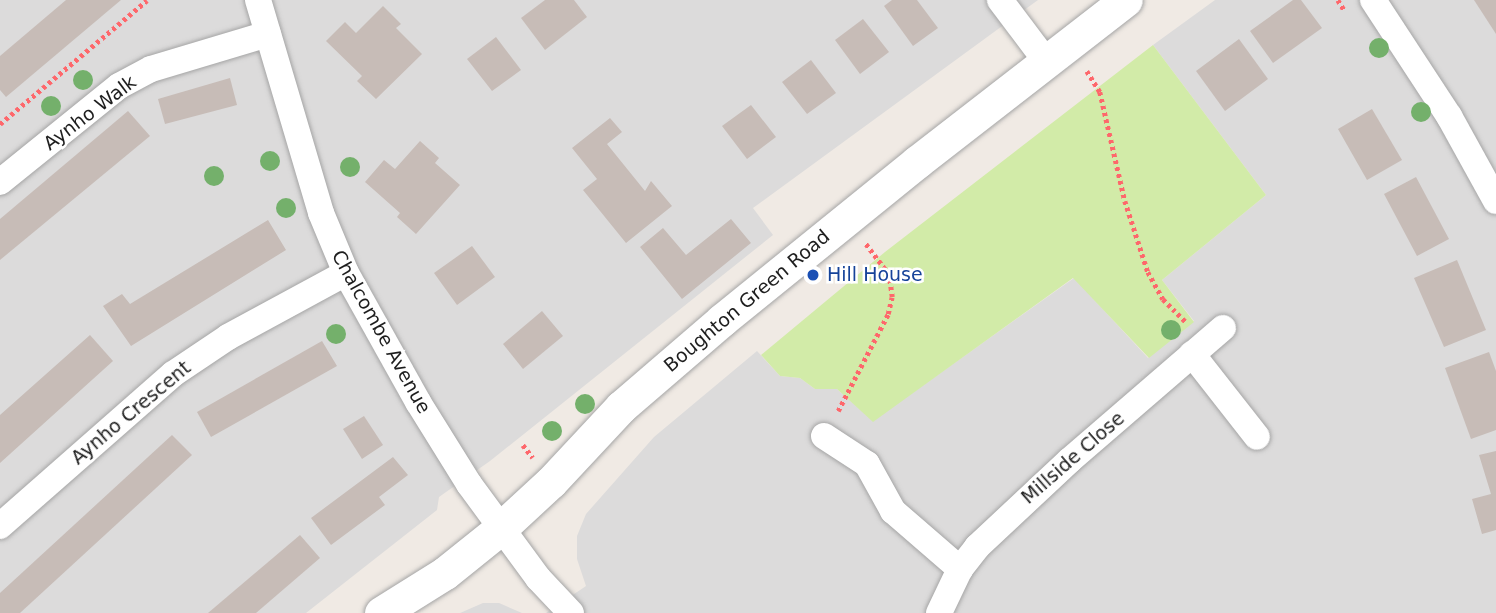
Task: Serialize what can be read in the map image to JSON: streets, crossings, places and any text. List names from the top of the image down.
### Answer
{
  "streets": {
    "street": [
      "Aynho Walk",
      "Boughton Green Road",
      "Chalcombe Avenue",
      "Aynho Crescent",
      "Millside Close"
    ]
  },
  "crossings": [
    ["Aynho Walk", "Chalcombe Avenue"],
    ["Boughton Green Road", "Chalcombe Avenue"],
    ["Chalcombe Avenue", "Aynho Crescent"]
  ],
  "places": ["Hill House"]
}
